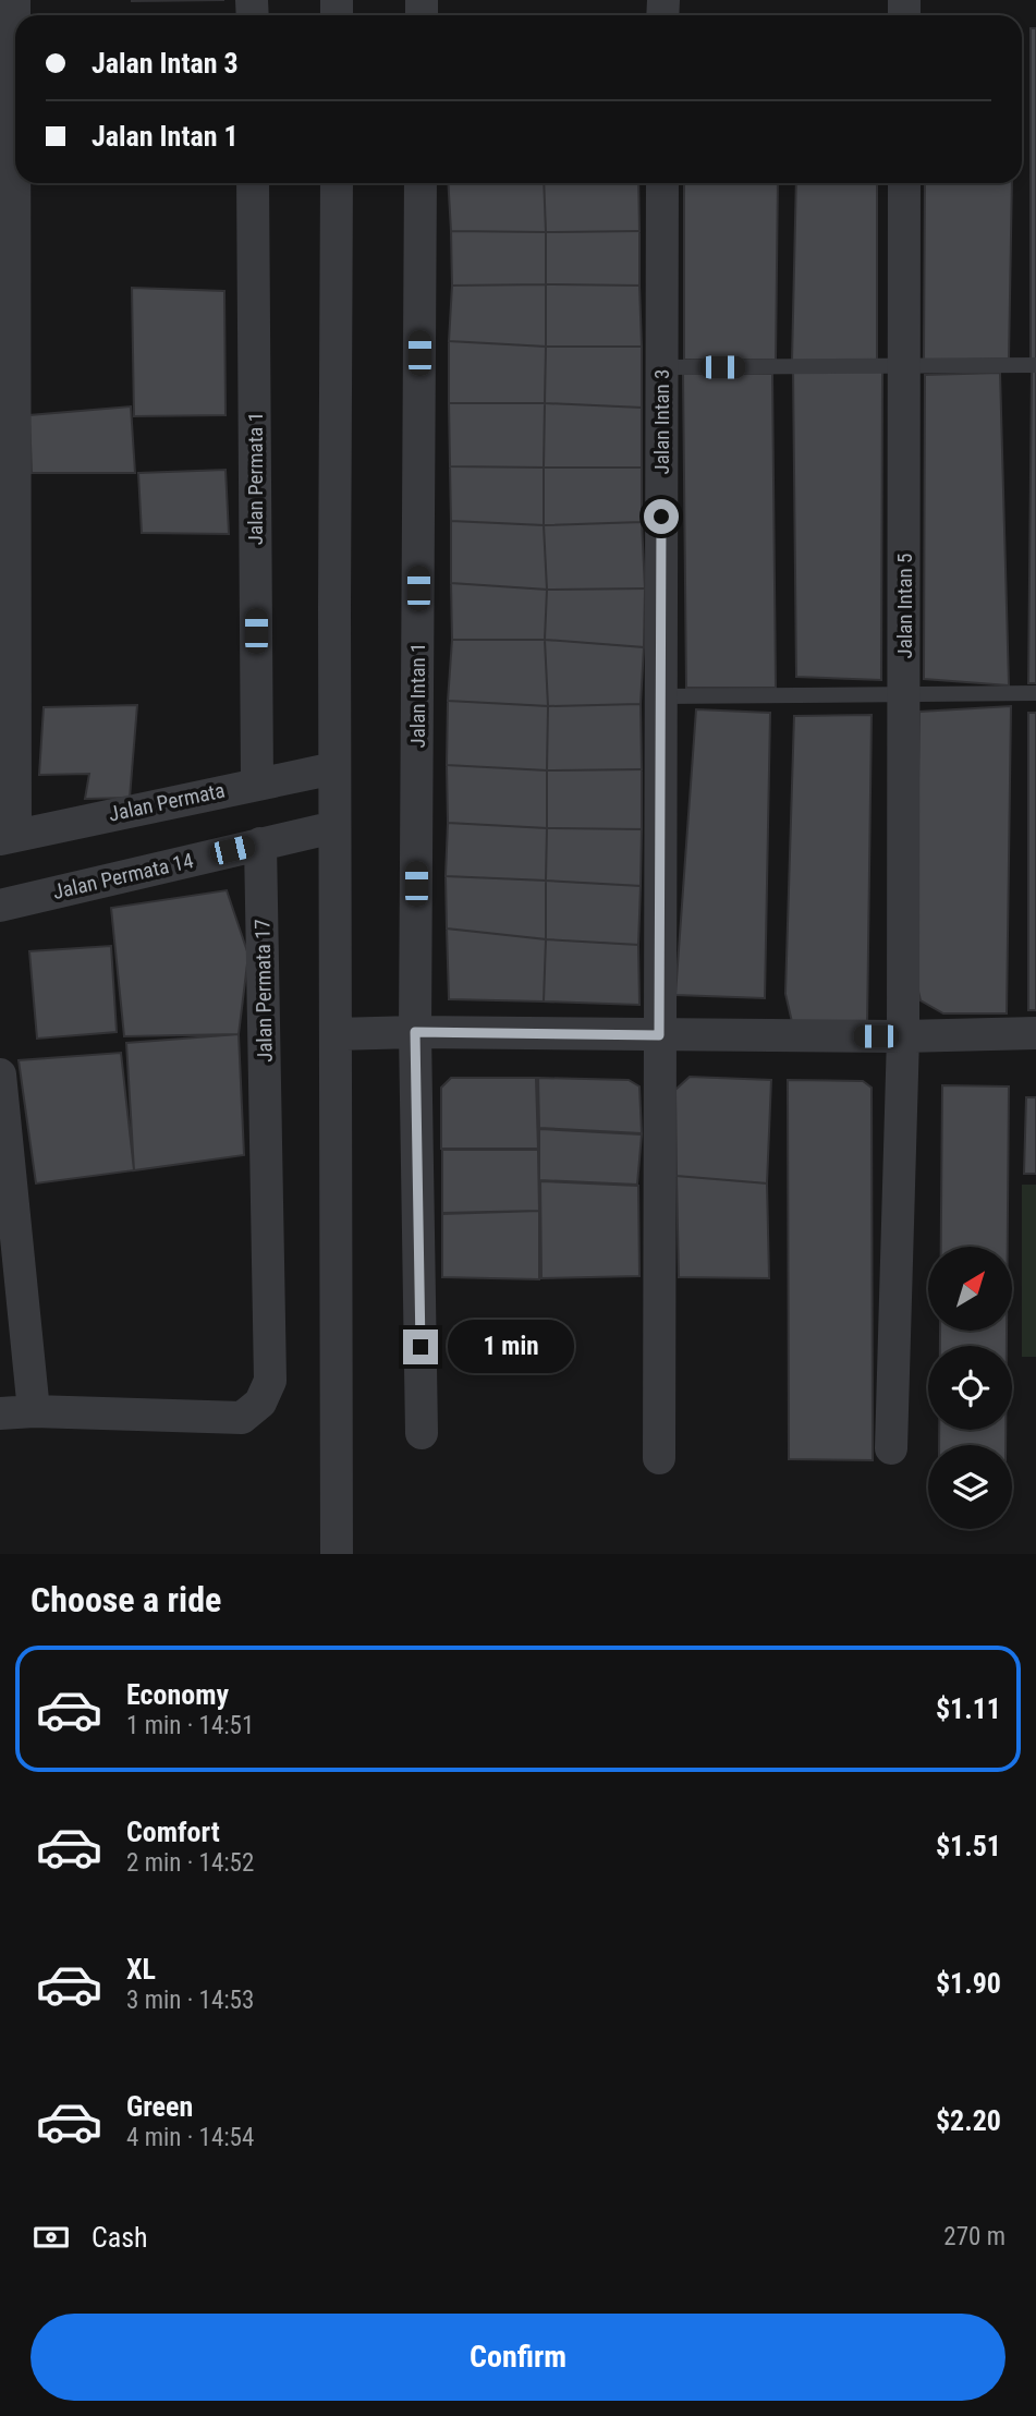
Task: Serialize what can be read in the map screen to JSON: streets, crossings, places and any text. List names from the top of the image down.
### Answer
{
  "streets": {
    "street": [
      "Jalan Intan 3",
      "Jalan Permata 1",
      "Jalan Intan 5",
      "Jalan Intan 1",
      "Jalan Permata",
      "Jalan Permata 14",
      "Jalan Permata 17"
    ]
  },
  "crossings": [
    ["Jalan Permata 1", "Jalan Permata"],
    ["Jalan Permata 14", "Jalan Permata 17"]
  ],
  "north": "top right",
  "page": {
    "banner": ["Jalan Intan 3", "Jalan Intan 1"],
    "bubble": "1 min",
    "heading": "Choose a ride",
    "list": [
      {
        "name": "Economy",
        "note": "1 min · 14:51",
        "value": "$1.11"
      },
      {
        "name": "Comfort",
        "note": "2 min · 14:52",
        "value": "$1.51"
      },
      {
        "name": "XL",
        "note": "3 min · 14:53",
        "value": "$1.90"
      },
      {
        "name": "Green",
        "note": "4 min · 14:54",
        "value": "$2.20"
      }
    ],
    "pay": ["Cash", "270 m"],
    "buttons": "Confirm"
  }
}
